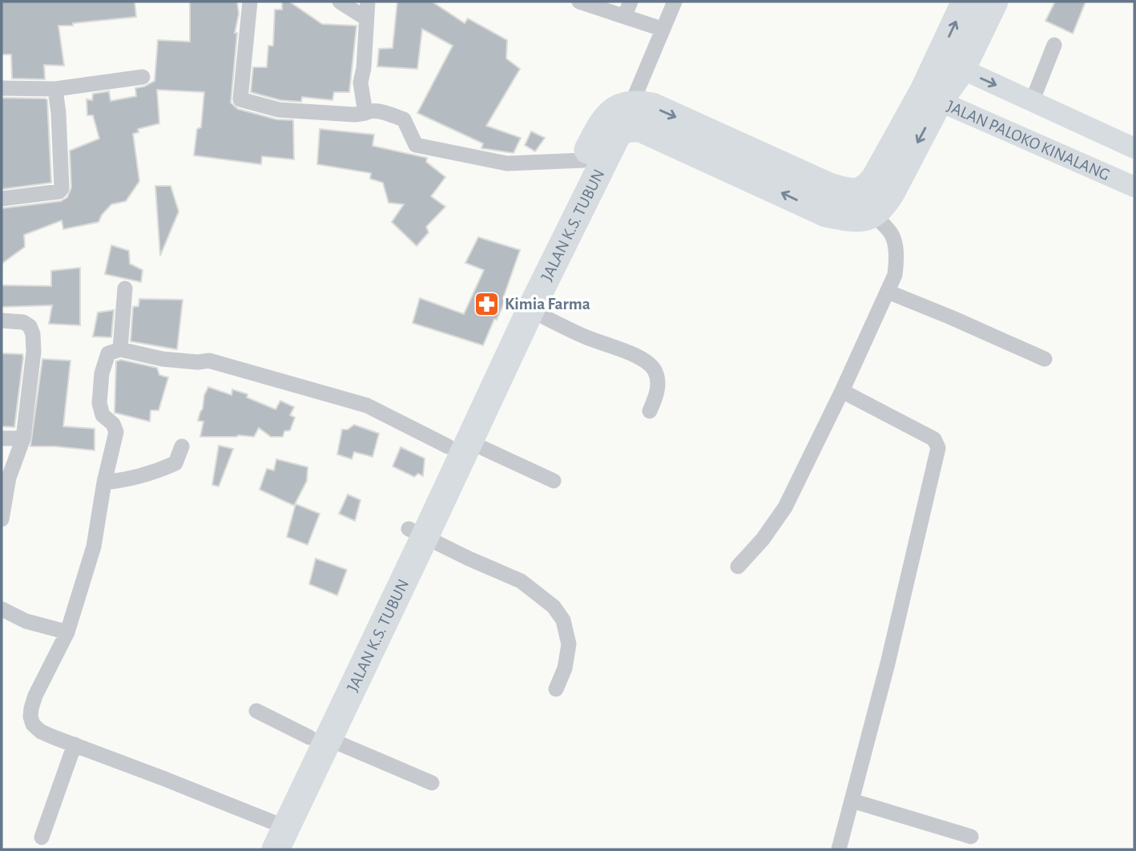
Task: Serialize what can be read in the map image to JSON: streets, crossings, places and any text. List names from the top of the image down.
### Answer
{
  "streets": {
    "highway": ["JALAN K.S. TUBUN"],
    "street": ["JALAN PALOKO KINALANG"]
  },
  "places": {
    "pharmacy": ["Kimia Farma"]
  }
}
